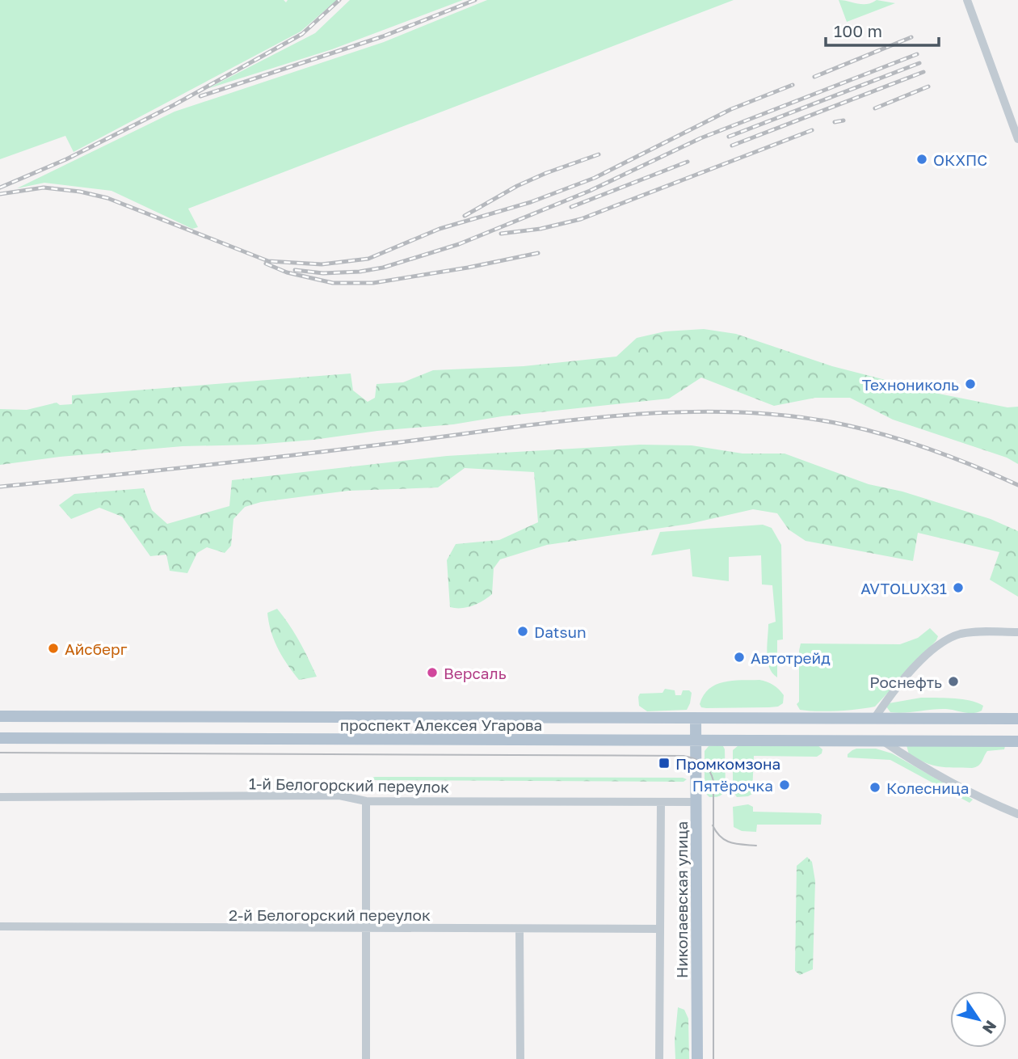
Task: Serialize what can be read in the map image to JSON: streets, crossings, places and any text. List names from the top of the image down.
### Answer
{
  "streets": {
    "main road": ["проспект Алексея Угарова", "Николаевская улица"],
    "street": ["1-й Белогорский переулок", "2-й Белогорский переулок"]
  },
  "crossings": [
    ["проспект Алексея Угарова", "Николаевская улица"],
    ["1-й Белогорский переулок", "Николаевская улица"],
    ["Николаевская улица", "2-й Белогорский переулок"]
  ],
  "places": {
    "other": [
      "ОКХПС",
      "Технониколь",
      "AVTOLUX31",
      "Datsun",
      "Айсберг",
      "Автотрейд",
      "Версаль",
      "Роснефть",
      "Пятёрочка",
      "Колесница"
    ],
    "transit": ["Промкомзона"]
  },
  "scale_bar": "100 m",
  "north": "bottom right"
}
